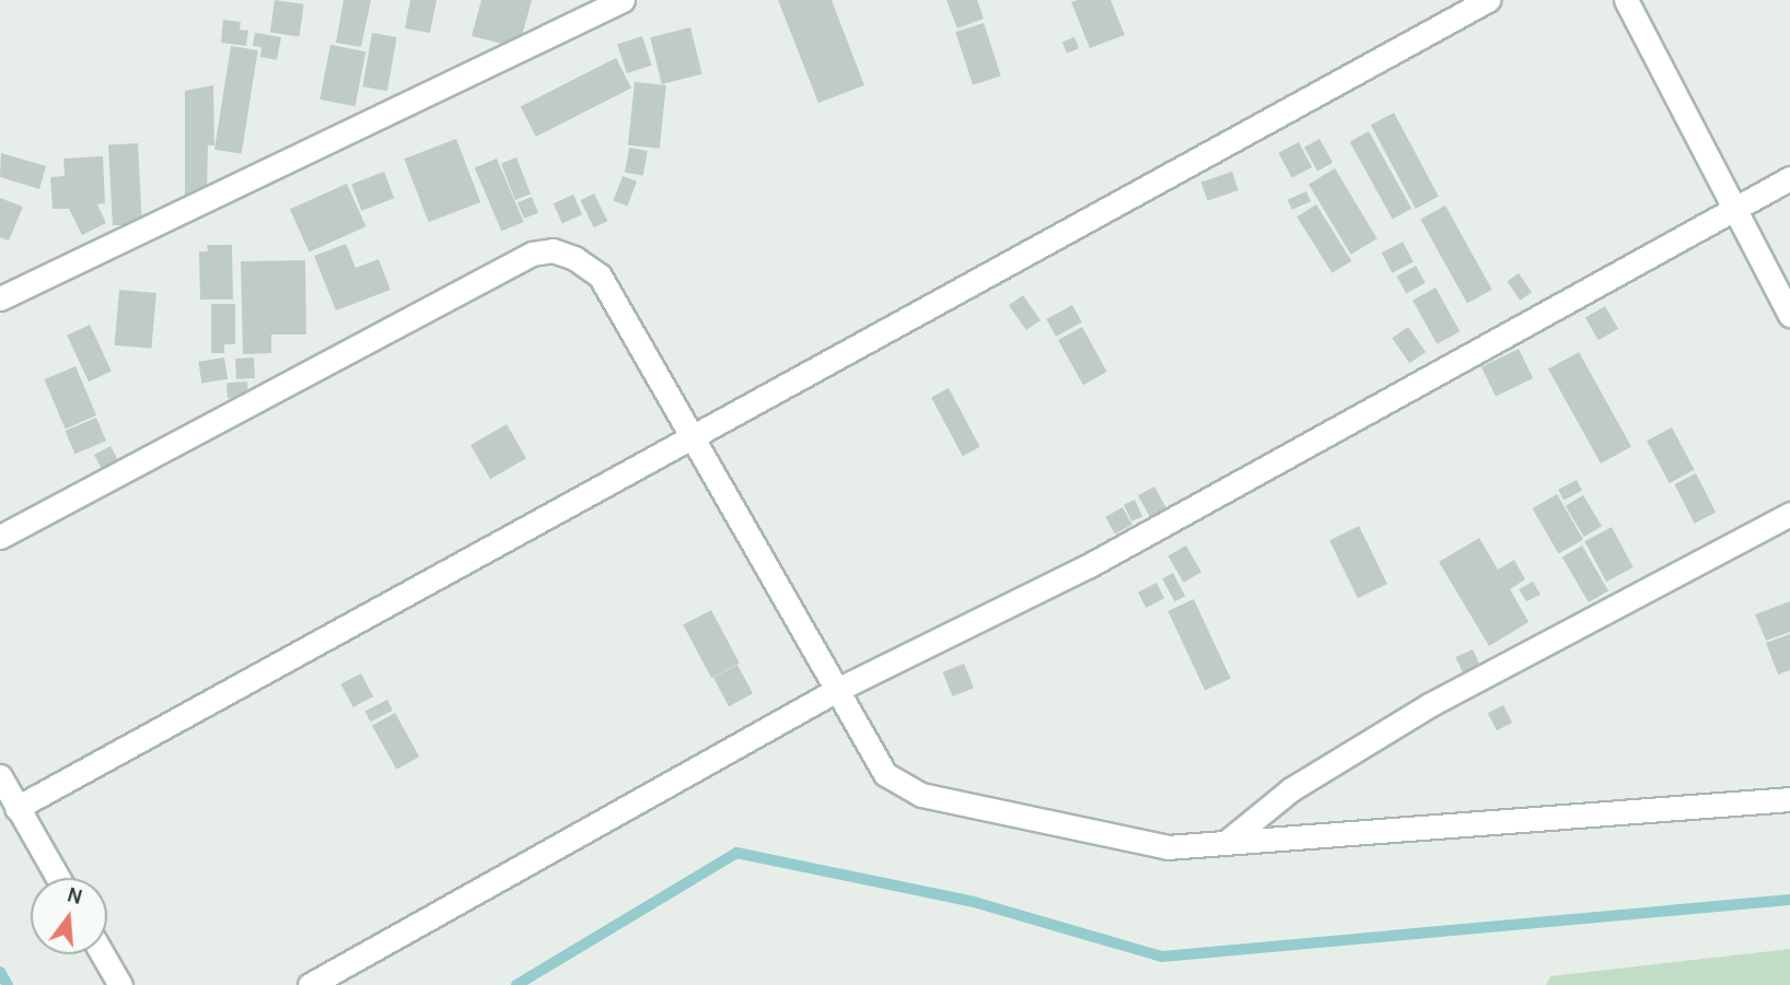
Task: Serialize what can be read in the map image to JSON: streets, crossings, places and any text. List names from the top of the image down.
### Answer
{
  "north": "top"
}
